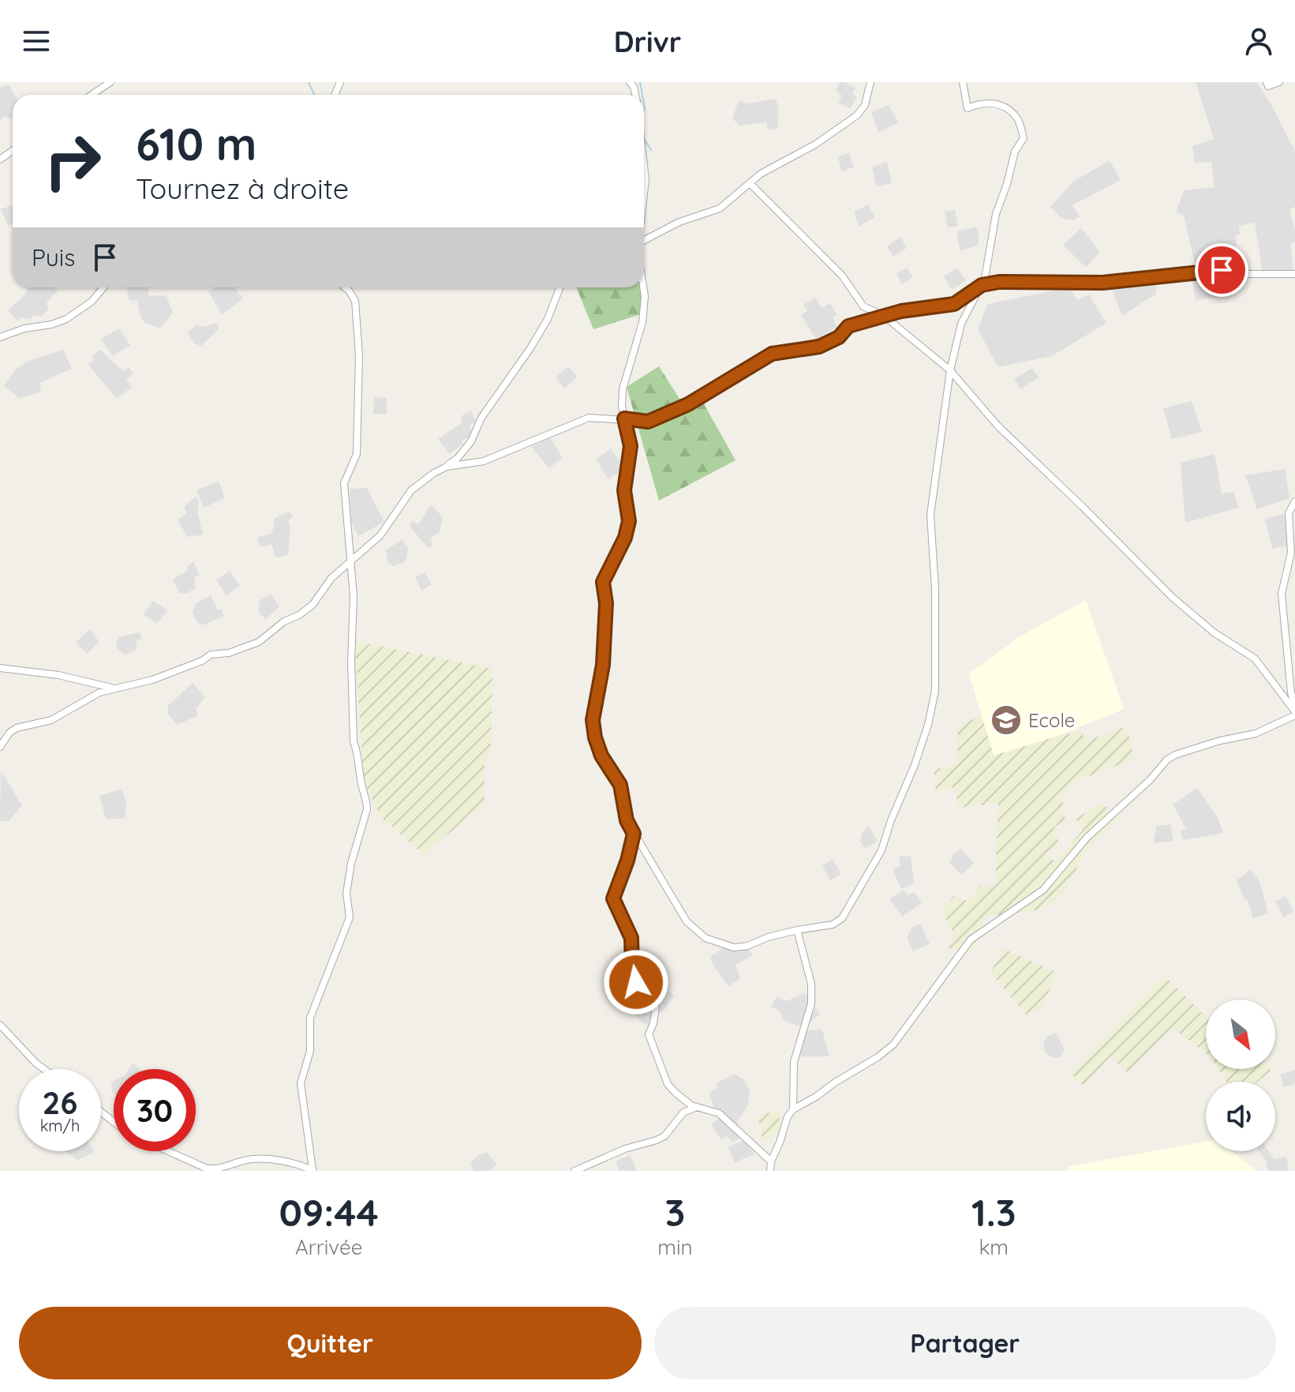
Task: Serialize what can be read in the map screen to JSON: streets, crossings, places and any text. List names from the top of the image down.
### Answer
{
  "places": {
    "school or university": ["Ecole"]
  },
  "north": "bottom right",
  "page": {
    "header": "Drivr",
    "turn": ["610 m", "Tournez à droite"],
    "then": "Puis",
    "speed": "26 km/h",
    "limit": "30",
    "eta": [
      "09:44",
      "Arrivée",
      "3",
      "min",
      "1.3",
      "km"
    ],
    "buttons": ["Quitter", "Partager"]
  }
}
